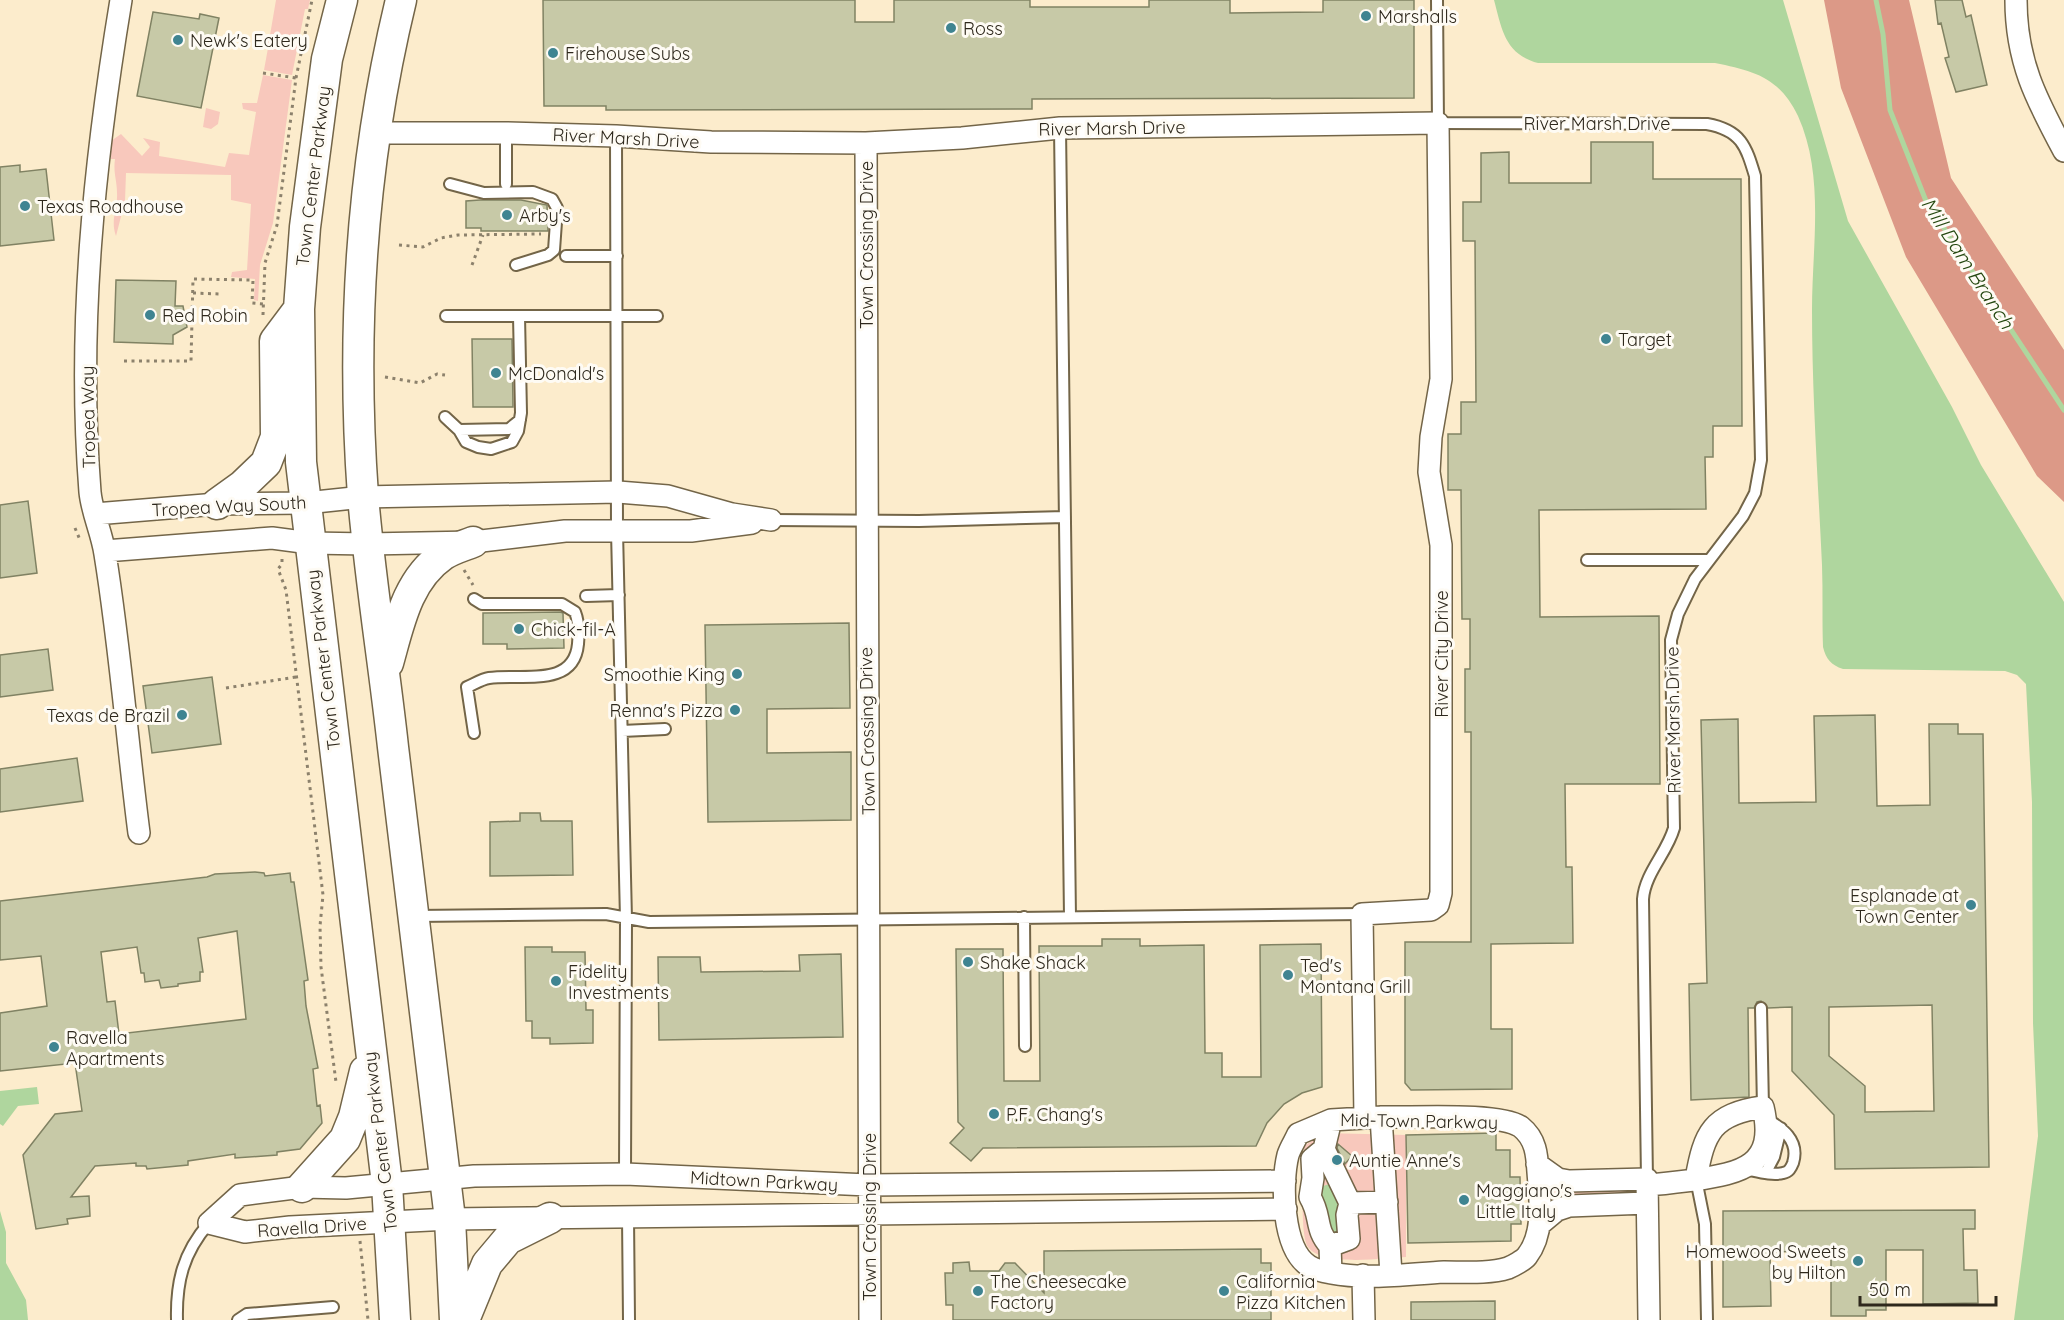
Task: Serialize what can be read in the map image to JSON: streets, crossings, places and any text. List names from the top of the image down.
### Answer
{
  "streets": {
    "main road": ["Town Center Parkway"],
    "street": [
      "River Marsh Drive",
      "Town Crossing Drive",
      "Tropea Way",
      "Tropea Way South",
      "River City Drive",
      "Mid-Town Parkway",
      "Midtown Parkway",
      "Ravella Drive"
    ]
  },
  "crossings": [
    ["River Marsh Drive", "Town Crossing Drive"],
    ["River Marsh Drive", "River City Drive"],
    ["Town Center Parkway", "Tropea Way South"],
    ["Town Center Parkway", "Midtown Parkway"],
    ["Town Center Parkway", "Ravella Drive"],
    ["Town Crossing Drive", "Midtown Parkway"],
    ["Tropea Way", "Tropea Way South"],
    ["Mid-Town Parkway", "Midtown Parkway"],
    ["Midtown Parkway", "Ravella Drive"]
  ],
  "water": ["Mill Dam Branch"],
  "places": [
    "Marshalls",
    "Ross",
    "Newk's Eatery",
    "Firehouse Subs",
    "Texas Roadhouse",
    "Arby's",
    "Red Robin",
    "Target",
    "McDonald's",
    "Chick-fil-A",
    "Smoothie King",
    "Renna's Pizza",
    "Texas de Brazil",
    "Esplanade at Town Center",
    "Shake Shack",
    "Ted's Montana Grill",
    "Fidelity Investments",
    "Ravella Apartments",
    "P.F. Chang's",
    "Auntie Anne's",
    "Maggiano's Little Italy",
    "Homewood Sweets by Hilton",
    "The Cheesecake Factory",
    "California Pizza Kitchen"
  ],
  "scale_bar": "50 m"
}
